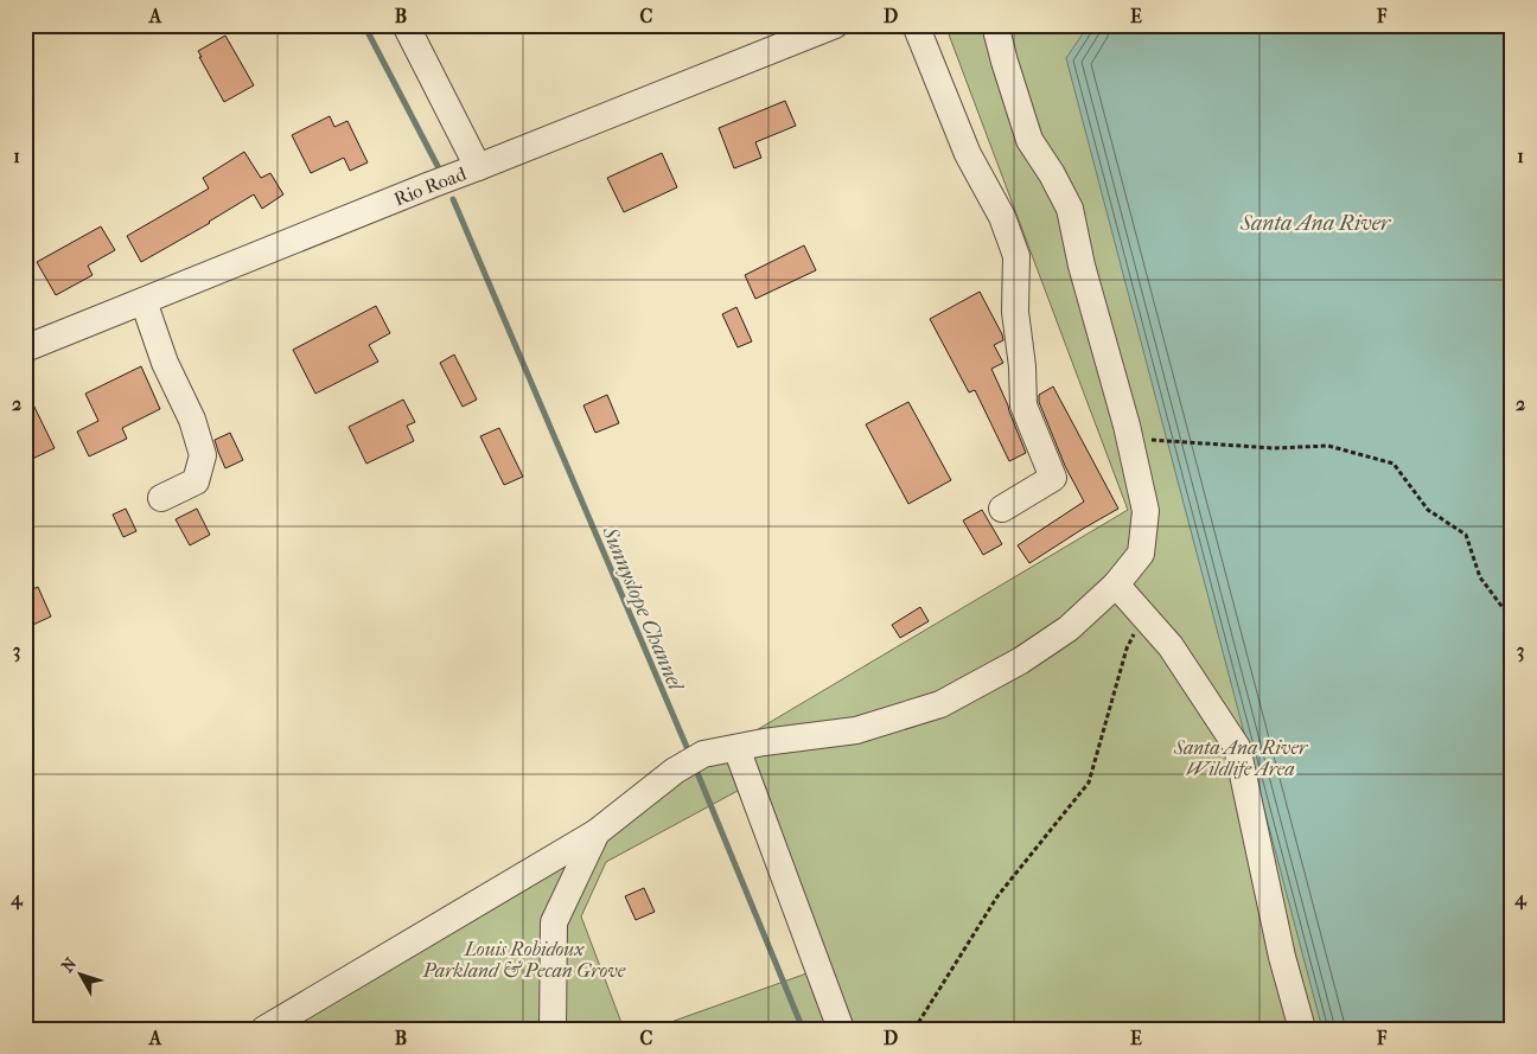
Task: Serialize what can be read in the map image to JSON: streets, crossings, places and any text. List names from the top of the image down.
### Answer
{
  "streets": {
    "street": ["Rio Road"]
  },
  "water": ["Santa Ana River", "Sunnyslope Channel"],
  "parks": ["Santa Ana River Wildlife Area", "Louis Robidoux Parkland & Pecan Grove"],
  "north": "top left",
  "grid": {
    "columns": [
      "A",
      "B",
      "C",
      "D",
      "E",
      "F"
    ],
    "rows": [
      "1",
      "2",
      "3",
      "4"
    ]
  }
}
